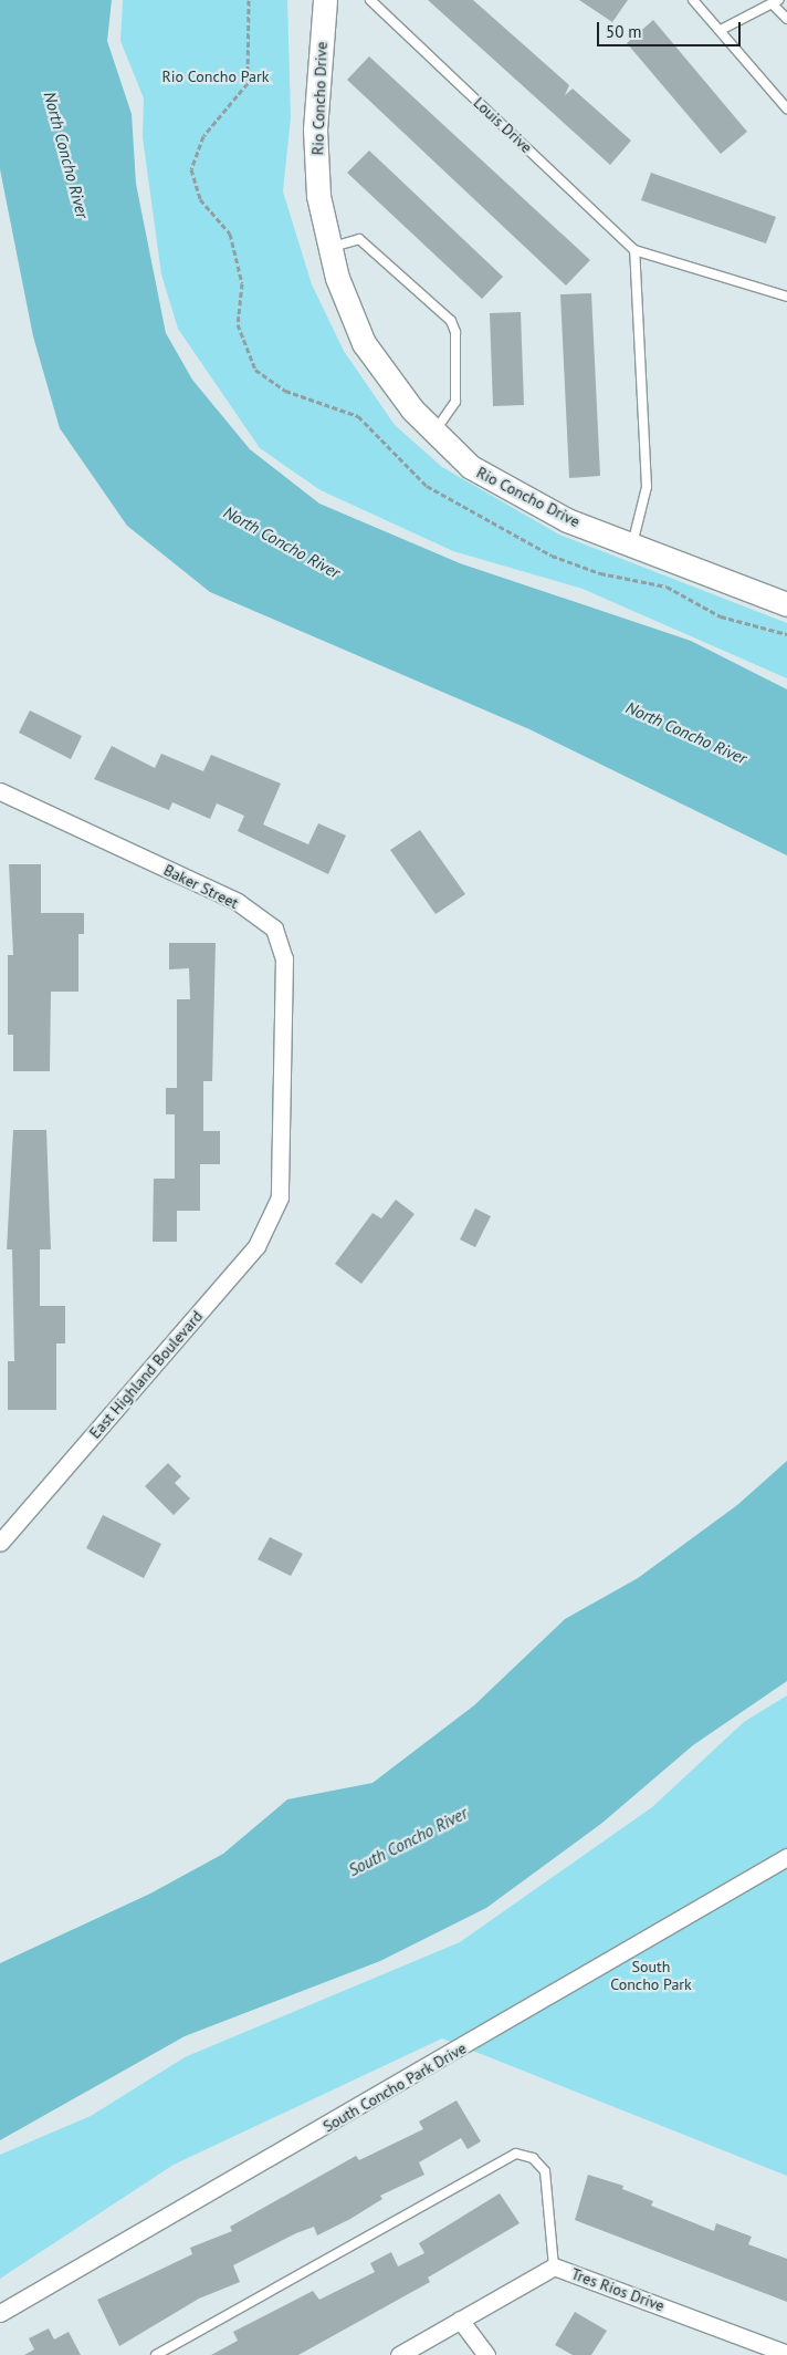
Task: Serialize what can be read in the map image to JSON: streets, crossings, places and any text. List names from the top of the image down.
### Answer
{
  "streets": {
    "street": [
      "Rio Concho Drive",
      "Baker Street",
      "East Highland Boulevard",
      "South Concho Park Drive",
      "Tres Rios Drive"
    ],
    "lane": ["Louis Drive"]
  },
  "crossings": [
    ["Baker Street", "East Highland Boulevard"]
  ],
  "water": ["North Concho River", "South Concho River"],
  "parks": ["Rio Concho Park", "South Concho Park"],
  "scale_bar": "50 m"
}
